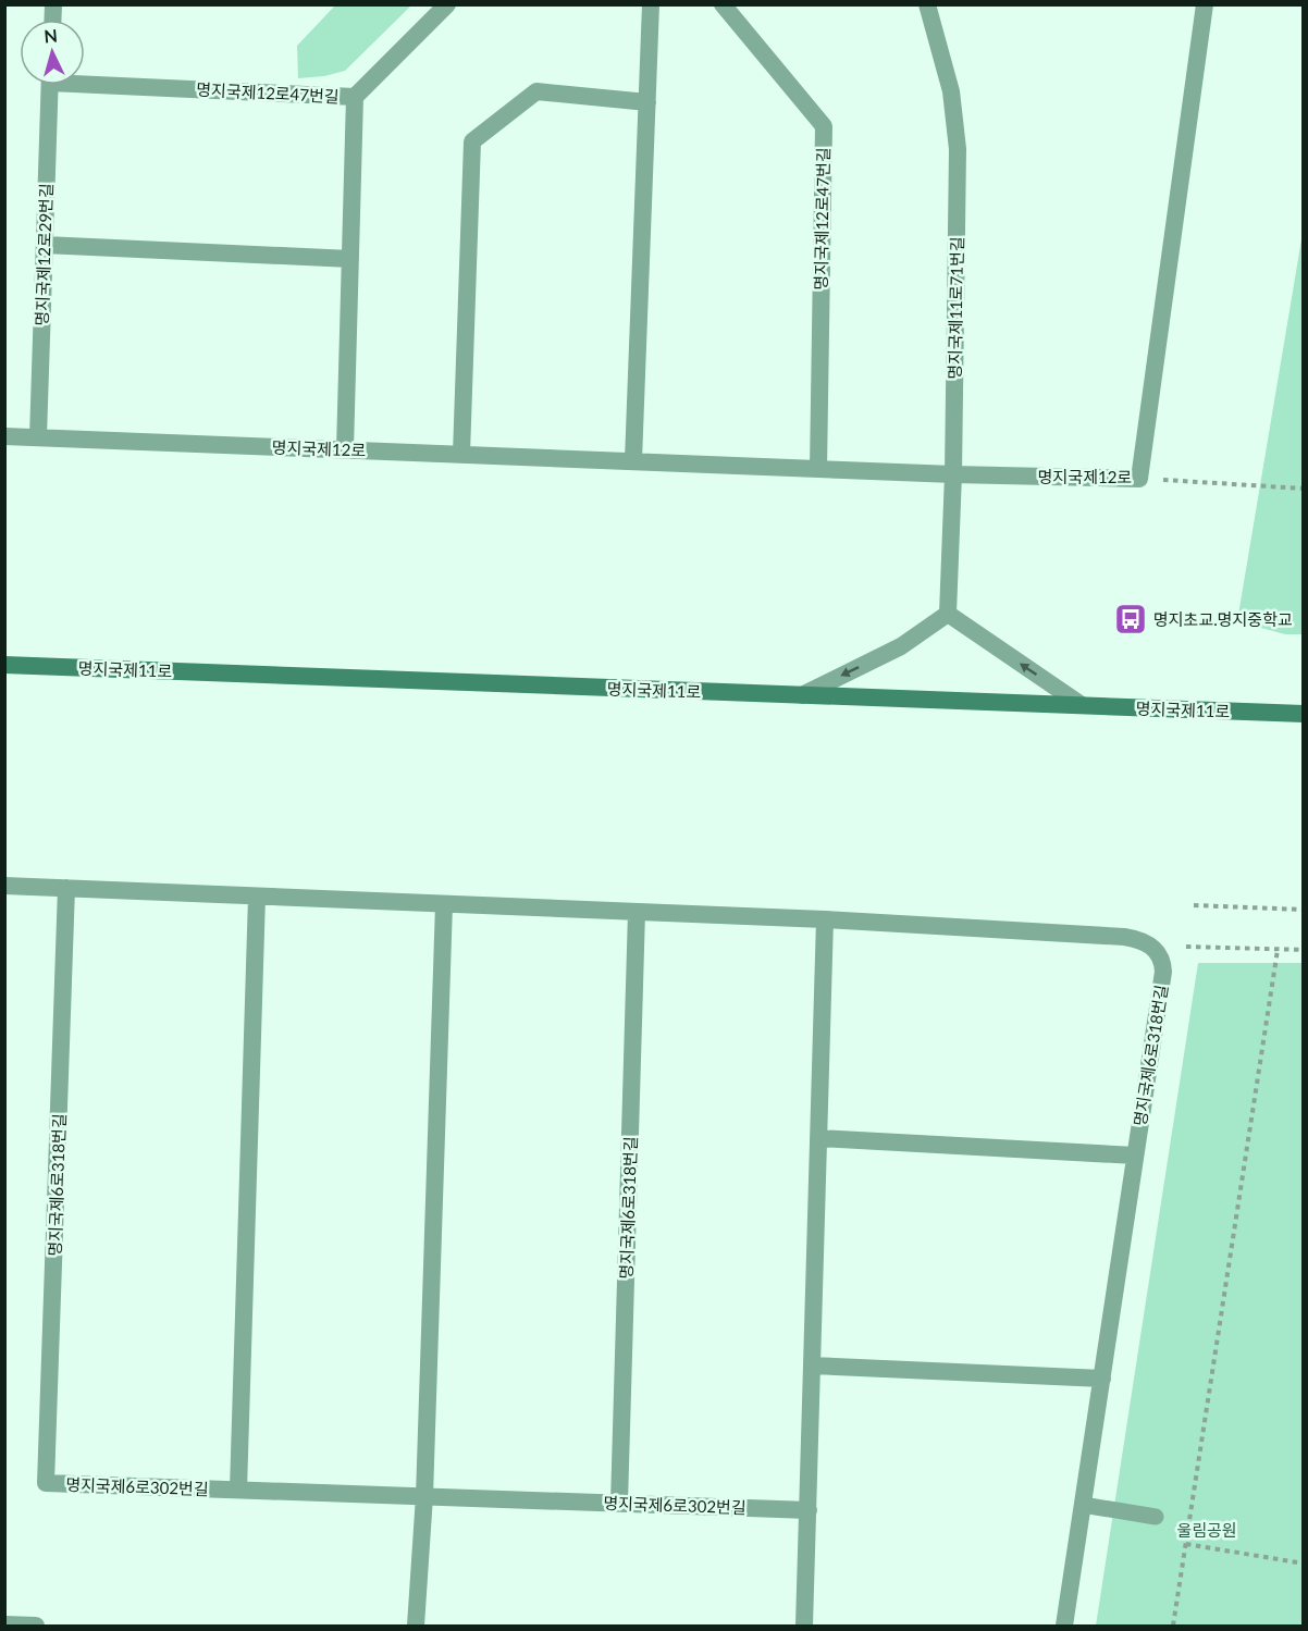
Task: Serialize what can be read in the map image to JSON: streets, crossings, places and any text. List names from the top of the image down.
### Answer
{
  "streets": {
    "main road": ["명지국제11로"],
    "street": [
      "명지국제12로47번길",
      "명지국제12로29번길",
      "명지국제11로71번길",
      "명지국제12로",
      "명지국제6로318번길",
      "명지국제6로302번길"
    ]
  },
  "crossings": [
    ["명지국제12로47번길", "명지국제12로"],
    ["명지국제12로29번길", "명지국제12로"],
    ["명지국제11로71번길", "명지국제12로"],
    ["명지국제6로318번길", "명지국제6로302번길"]
  ],
  "parks": ["울림공원"],
  "places": {
    "bus stop": ["명지초교.명지중학교"]
  },
  "north": "top"
}
